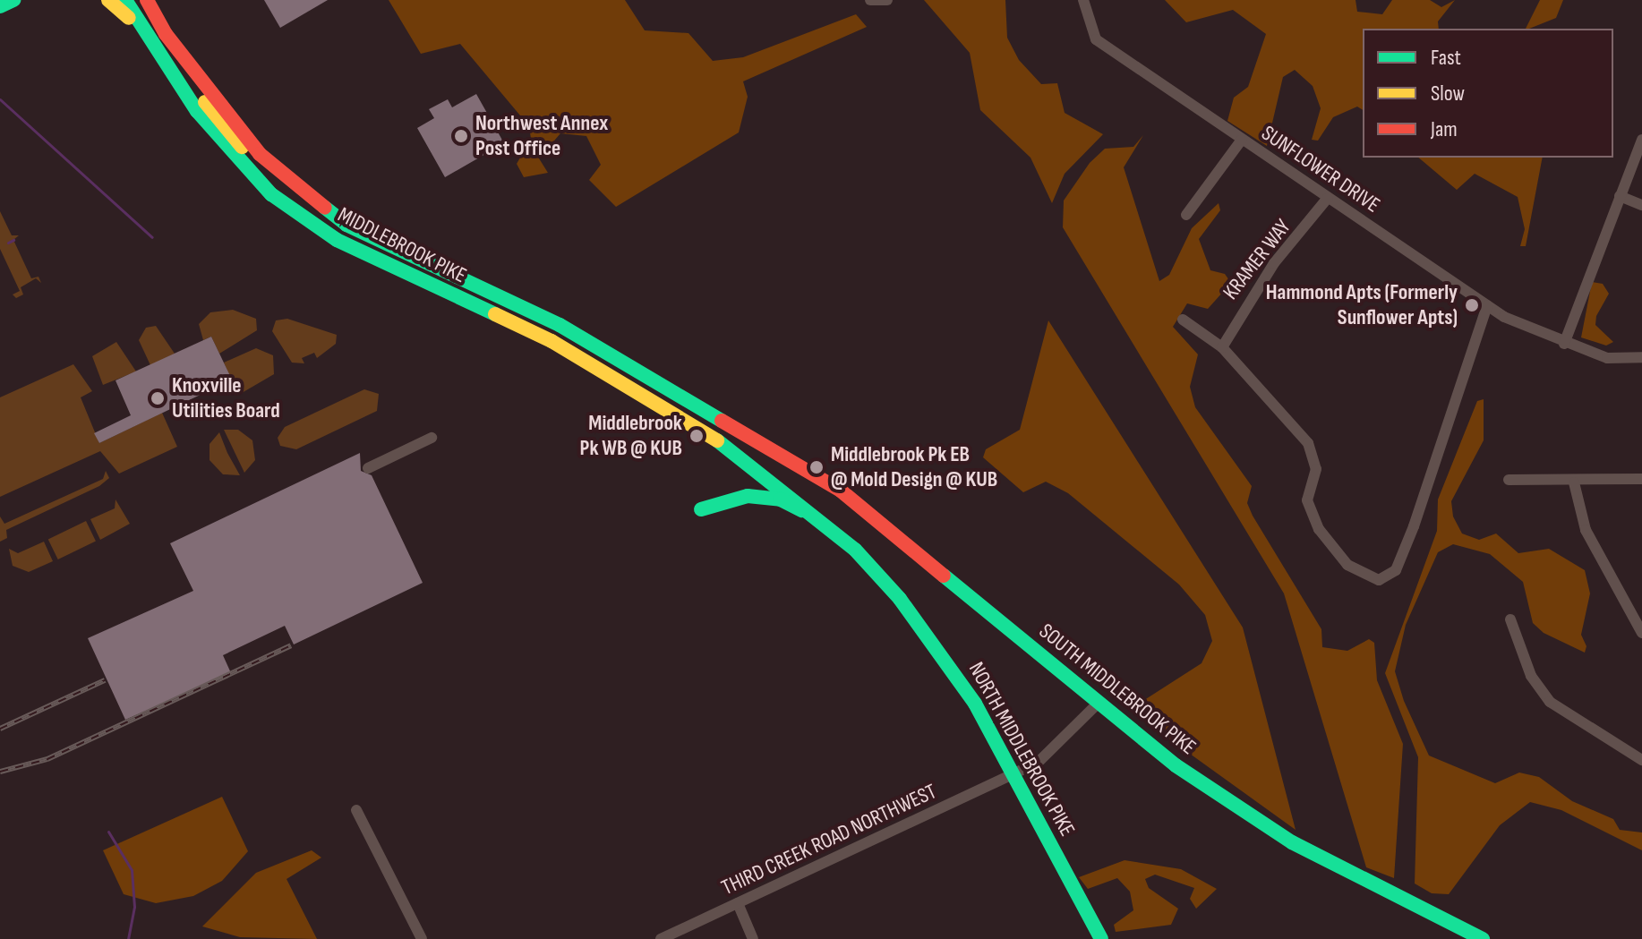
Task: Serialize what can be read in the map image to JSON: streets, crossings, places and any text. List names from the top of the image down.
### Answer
{
  "streets": {
    "main road": ["MIDDLEBROOK PIKE", "SOUTH MIDDLEBROOK PIKE", "NORTH MIDDLEBROOK PIKE"],
    "street": ["SUNFLOWER DRIVE", "KRAMER WAY", "THIRD CREEK ROAD NORTHWEST"]
  },
  "crossings": [
    ["SUNFLOWER DRIVE", "KRAMER WAY"],
    ["MIDDLEBROOK PIKE", "SOUTH MIDDLEBROOK PIKE"],
    ["MIDDLEBROOK PIKE", "NORTH MIDDLEBROOK PIKE"],
    ["SOUTH MIDDLEBROOK PIKE", "THIRD CREEK ROAD NORTHWEST"],
    ["NORTH MIDDLEBROOK PIKE", "THIRD CREEK ROAD NORTHWEST"]
  ],
  "places": [
    "Northwest Annex Post Office",
    "Hammond Apts (Formerly Sunflower Apts)",
    "Knoxville Utilities Board",
    "Middlebrook Pk WB @ KUB",
    "Middlebrook Pk EB @ Mold Design @ KUB"
  ],
  "legend": ["Fast", "Slow", "Jam"]
}
